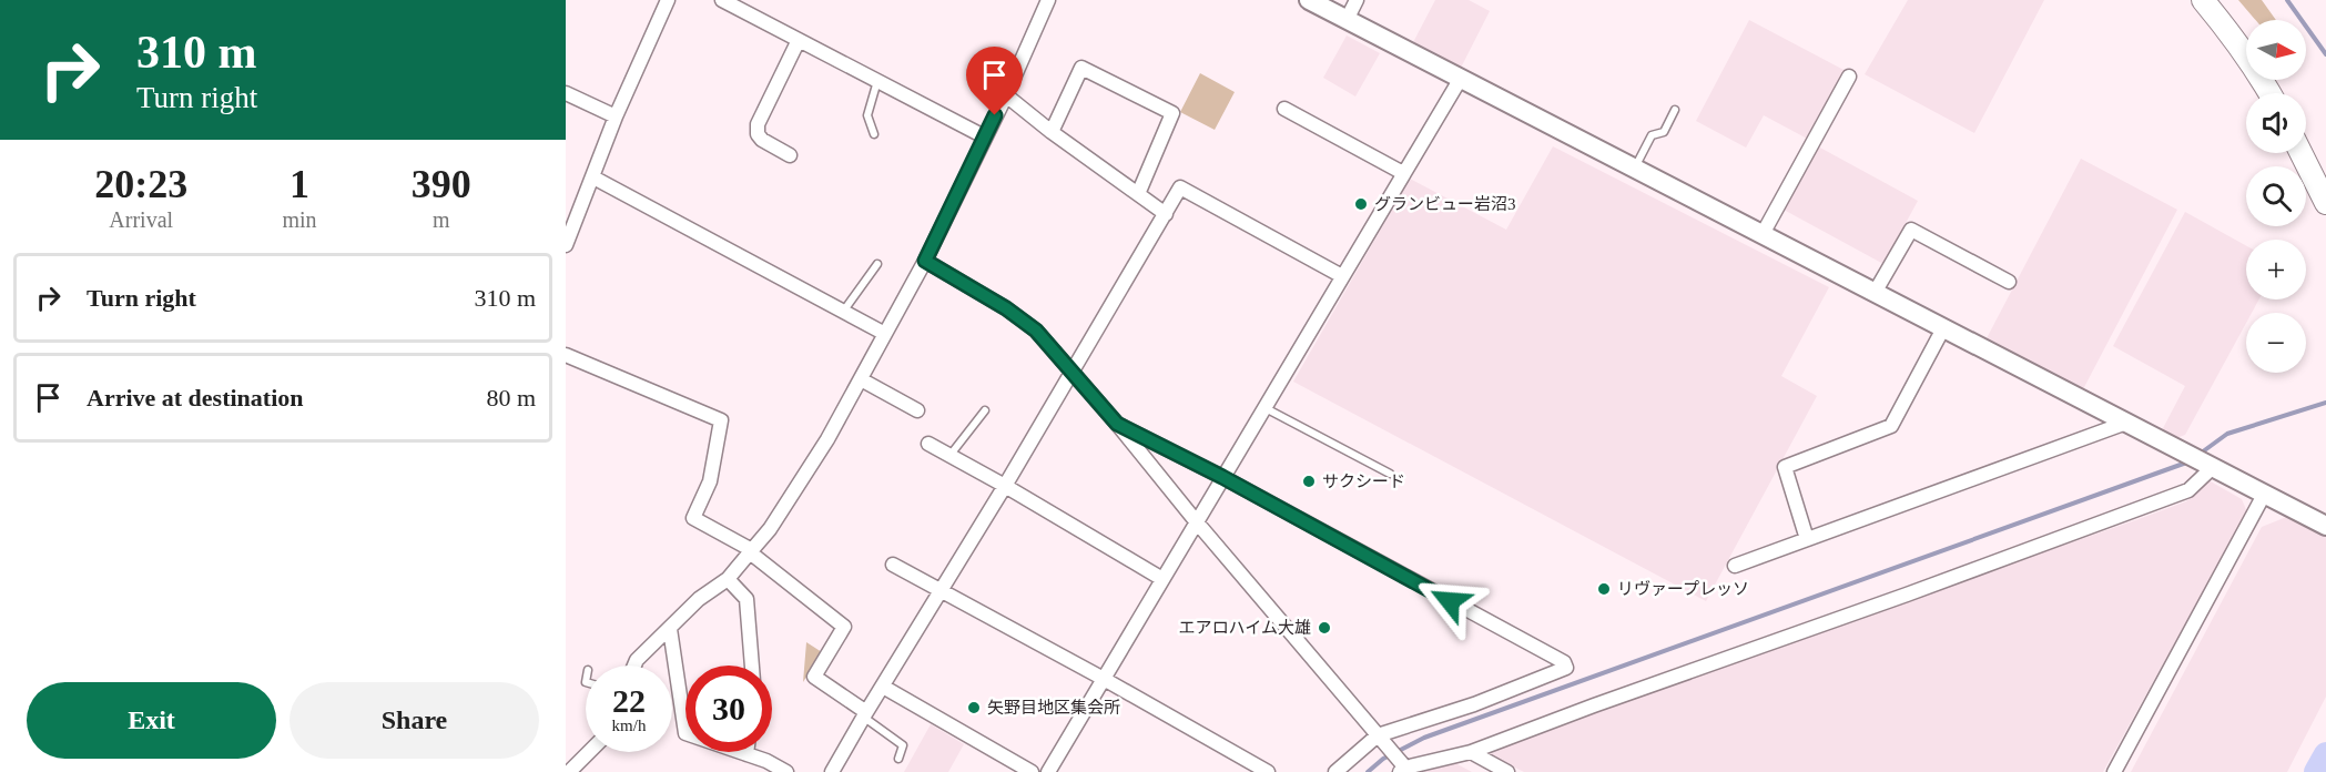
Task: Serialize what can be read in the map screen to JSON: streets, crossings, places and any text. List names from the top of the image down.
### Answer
{
  "places": [
    "グランビュー岩沼3",
    "サクシード",
    "リヴァープレッソ",
    "エアロハイム大雄",
    "矢野目地区集会所"
  ],
  "north": "right",
  "page": {
    "turn": ["310 m", "Turn right"],
    "map_buttons": ["+", "−"],
    "eta": [
      "20:23",
      "Arrival",
      "1",
      "min",
      "390",
      "m"
    ],
    "list": [
      {
        "name": "Turn right",
        "value": "310 m"
      },
      {
        "name": "Arrive at destination",
        "value": "80 m"
      }
    ],
    "speed": "22 km/h",
    "limit": "30",
    "buttons": ["Exit", "Share"]
  }
}
